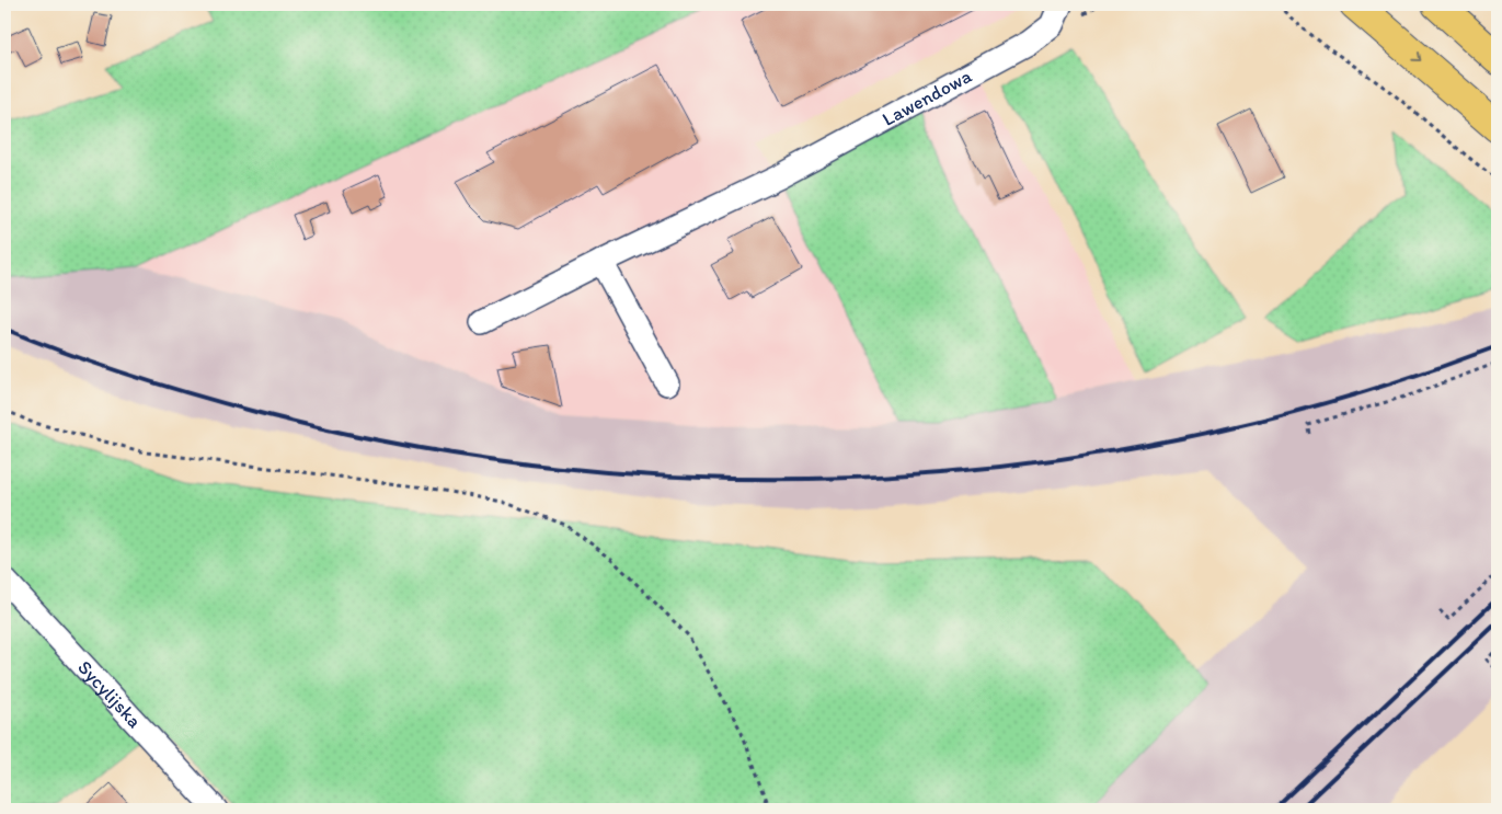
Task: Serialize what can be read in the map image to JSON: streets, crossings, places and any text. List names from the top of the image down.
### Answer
{
  "streets": {
    "street": ["Lawendowa", "Sycylijska"]
  }
}
